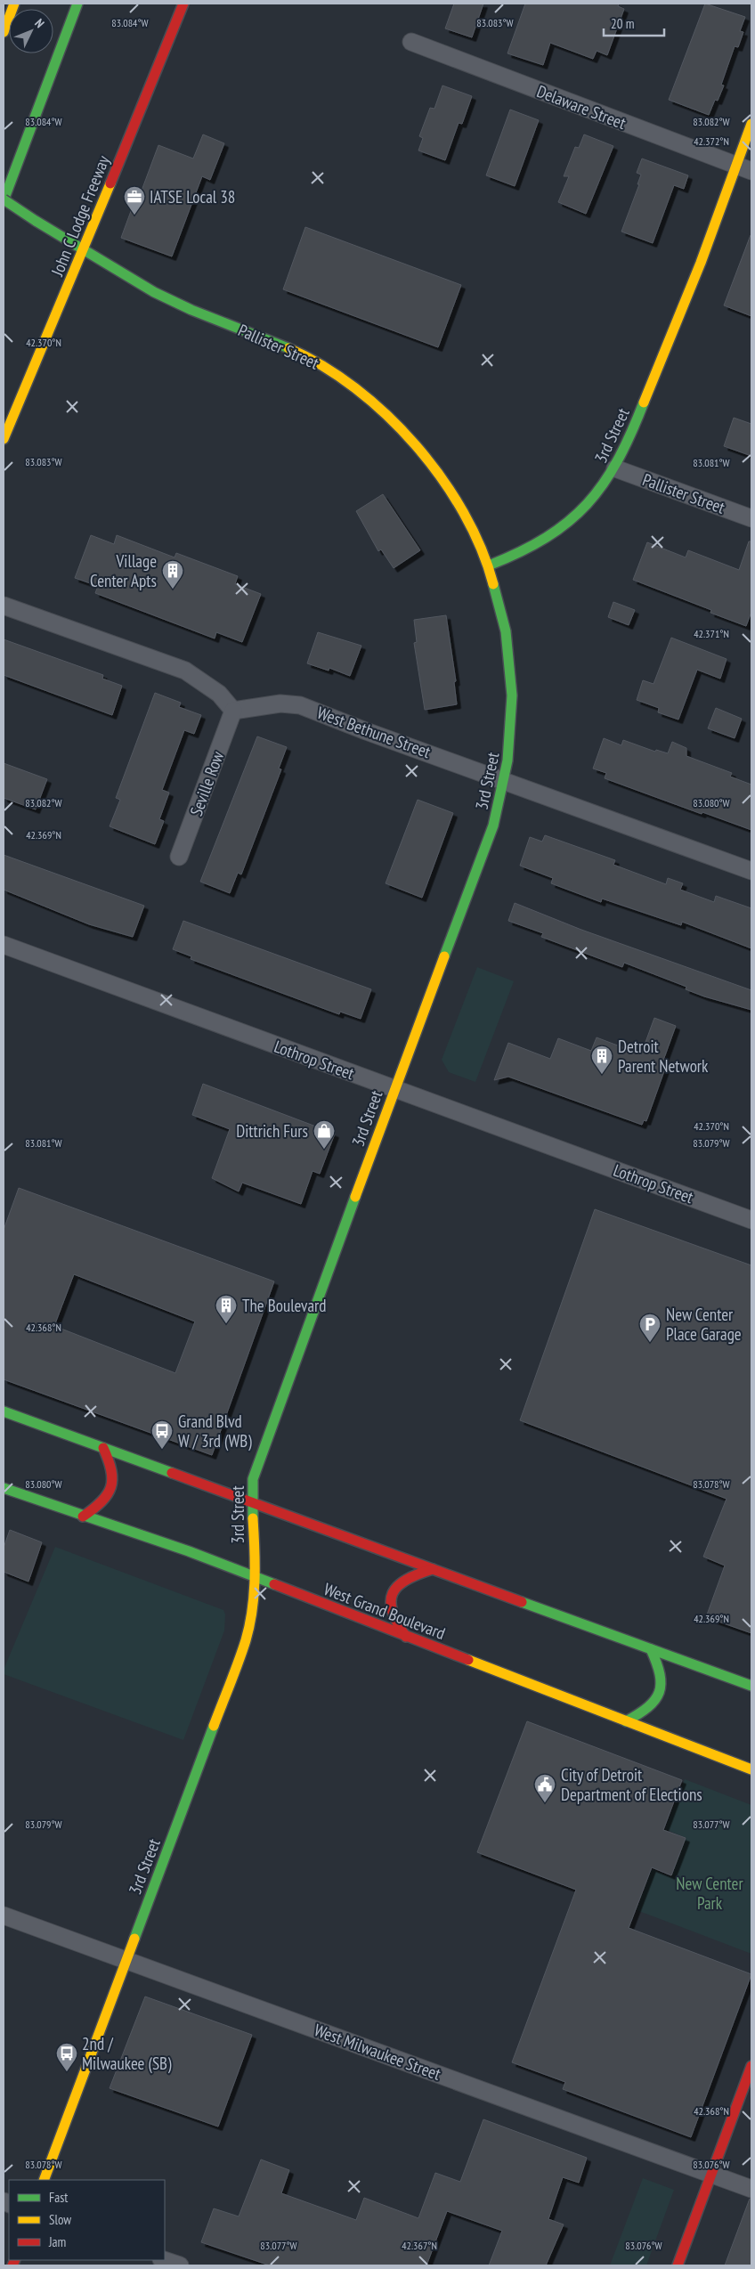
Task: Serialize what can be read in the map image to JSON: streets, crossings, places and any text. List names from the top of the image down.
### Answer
{
  "streets": {
    "main road": [
      "John C Lodge Freeway",
      "Pallister Street",
      "3rd Street",
      "West Grand Boulevard"
    ],
    "street": [
      "Delaware Street",
      "West Bethune Street",
      "Seville Row",
      "Lothrop Street",
      "West Milwaukee Street"
    ]
  },
  "crossings": [
    ["Delaware Street", "3rd Street"],
    ["John C Lodge Freeway", "Pallister Street"],
    ["Pallister Street", "3rd Street"],
    ["3rd Street", "West Bethune Street"],
    ["3rd Street", "Lothrop Street"],
    ["3rd Street", "West Grand Boulevard"],
    ["3rd Street", "West Milwaukee Street"],
    ["West Bethune Street", "Seville Row"]
  ],
  "parks": ["New Center Park"],
  "places": {
    "office": ["IATSE Local 38"],
    "building": ["Village Center Apts", "Detroit Parent Network", "The Boulevard"],
    "shop": ["Dittrich Furs"],
    "parking": ["New Center Place Garage"],
    "bus stop": ["Grand Blvd W / 3rd (WB)", "2nd / Milwaukee (SB)"],
    "public building": ["City of Detroit Department of Elections"]
  },
  "legend": ["Fast", "Slow", "Jam"],
  "scale_bar": "20 m",
  "north": "top right",
  "coordinates": [
    "83.084°W",
    "83.083°W",
    "83.082°W",
    "42.372°N",
    "42.370°N",
    "83.081°W",
    "42.371°N",
    "83.080°W",
    "42.369°N",
    "83.079°W",
    "42.368°N",
    "83.078°W",
    "83.077°W",
    "83.076°W",
    "42.367°N"
  ]
}
